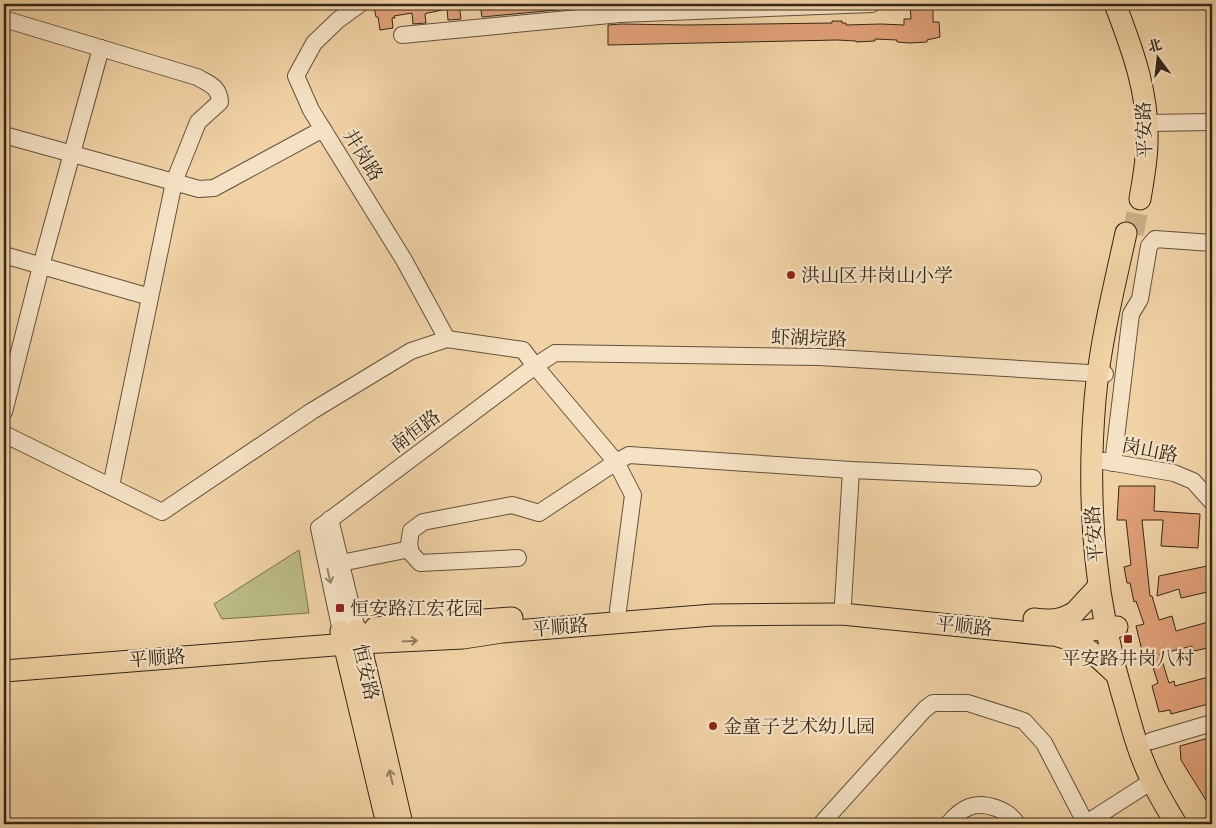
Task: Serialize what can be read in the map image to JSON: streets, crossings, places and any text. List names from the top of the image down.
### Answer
{
  "streets": {
    "main road": ["平安路", "平顺路", "恒安路"],
    "street": [
      "井岗路",
      "虾湖垸路",
      "南恒路",
      "岗山路"
    ]
  },
  "crossings": [
    ["平安路", "虾湖垸路"],
    ["平安路", "岗山路"],
    ["平安路", "平顺路"],
    ["虾湖垸路", "南恒路"],
    ["南恒路", "恒安路"],
    ["平顺路", "恒安路"]
  ],
  "places": {
    "other": ["洪山区井岗山小学", "金童子艺术幼儿园"],
    "transit": ["恒安路江宏花园", "平安路井岗八村"]
  },
  "north": "top"
}
